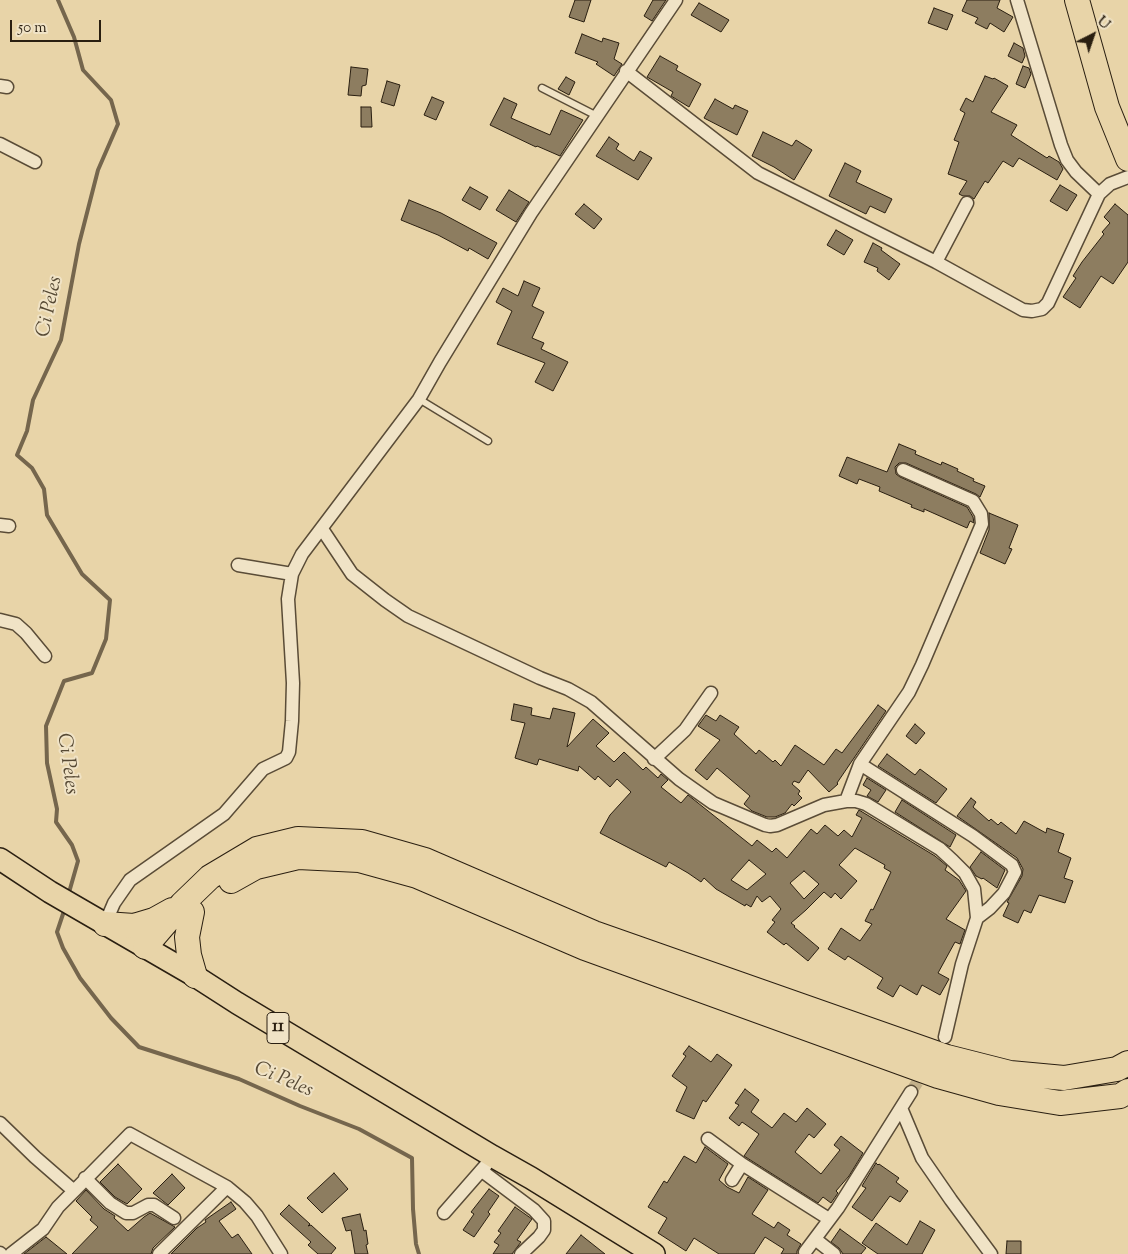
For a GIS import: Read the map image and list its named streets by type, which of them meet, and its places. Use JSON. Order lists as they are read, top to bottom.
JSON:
{
  "streets": {
    "highway": ["11"]
  },
  "water": ["Ci Peles"],
  "scale_bar": "50 m",
  "north": "top right"
}
